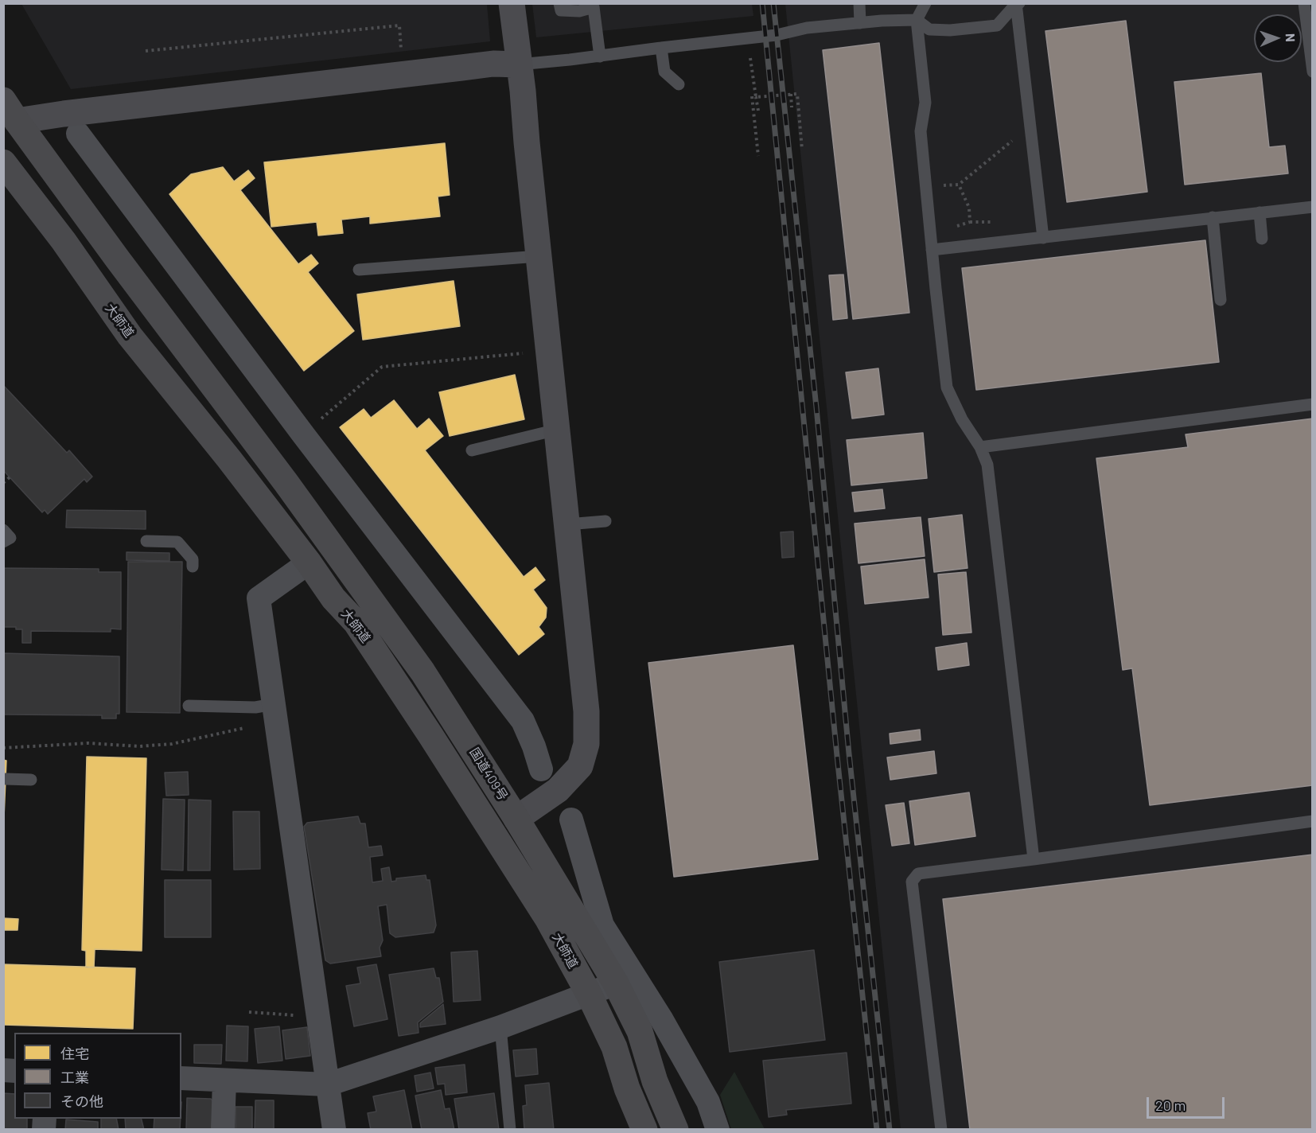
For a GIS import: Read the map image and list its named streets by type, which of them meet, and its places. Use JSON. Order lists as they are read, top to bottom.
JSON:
{
  "streets": {
    "highway": ["大師道", "国道409号"]
  },
  "crossings": [
    ["大師道", "国道409号"]
  ],
  "legend": ["住宅", "工業", "その他"],
  "scale_bar": "20 m",
  "north": "right"
}
